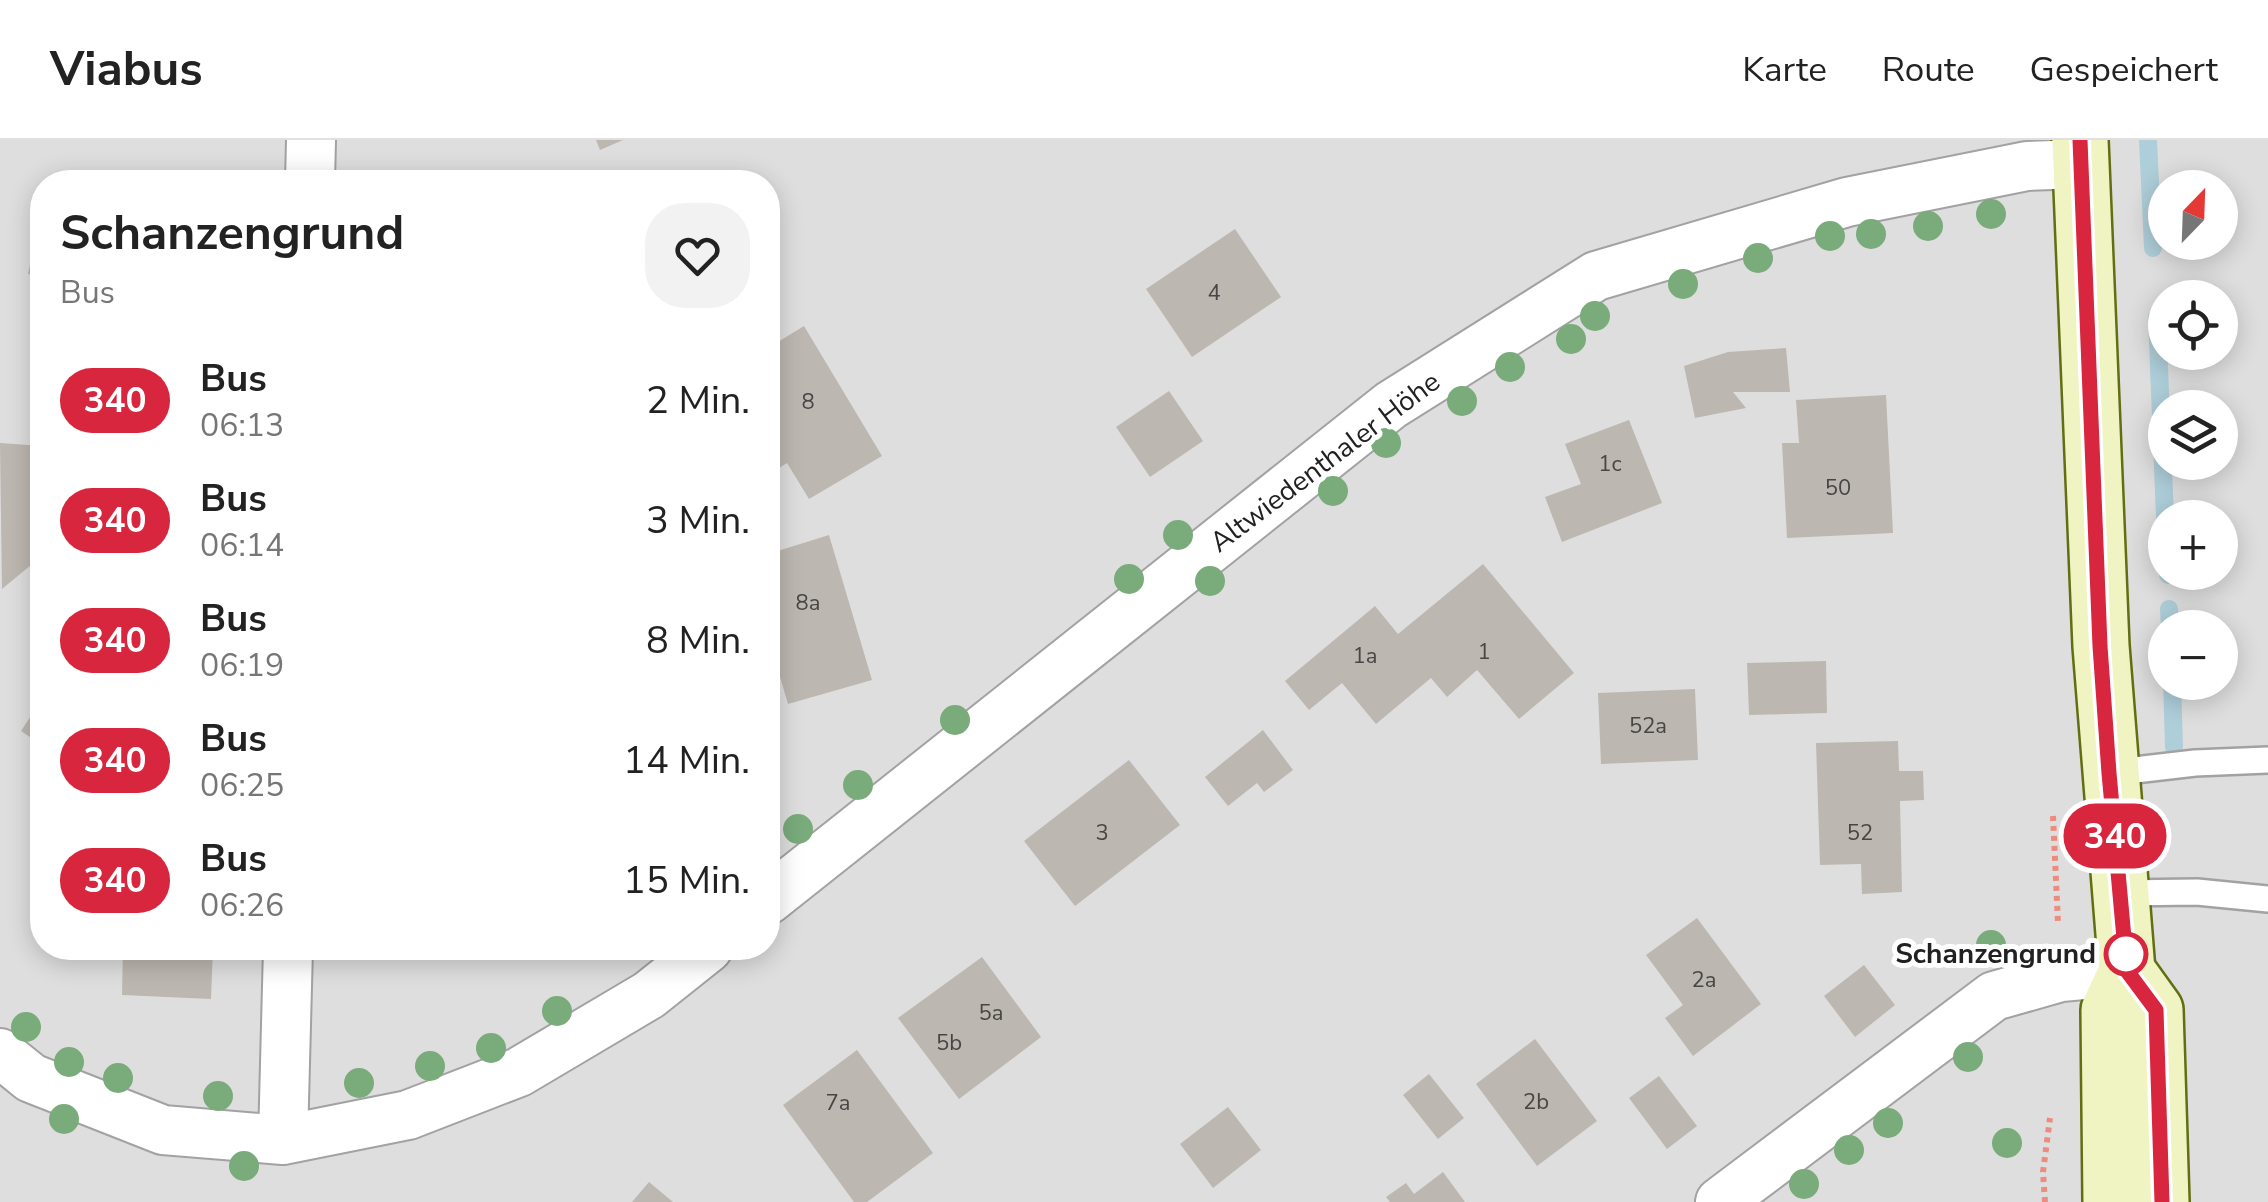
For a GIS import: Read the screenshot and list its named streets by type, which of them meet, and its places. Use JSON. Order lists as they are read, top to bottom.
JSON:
{
  "streets": {
    "street": ["Altwiedenthaler Höhe"]
  },
  "places": ["Schanzengrund"],
  "lines": ["bus line 340"],
  "house_numbers": [
    "4",
    "8",
    "1c",
    "50",
    "8a",
    "1",
    "1a",
    "52a",
    "3",
    "52",
    "2a",
    "5a",
    "5b",
    "2b",
    "7a"
  ],
  "north": "top right",
  "page": {
    "header": "Viabus",
    "nav": ["Karte", "Route", "Gespeichert"],
    "on_map": "340",
    "map_buttons": ["+", "−"],
    "heading": ["Schanzengrund", "Bus"],
    "list": [
      {
        "mark": "340",
        "name": "Bus",
        "note": "06:13",
        "value": "2 Min."
      },
      {
        "mark": "340",
        "name": "Bus",
        "note": "06:14",
        "value": "3 Min."
      },
      {
        "mark": "340",
        "name": "Bus",
        "note": "06:19",
        "value": "8 Min."
      },
      {
        "mark": "340",
        "name": "Bus",
        "note": "06:25",
        "value": "14 Min."
      },
      {
        "mark": "340",
        "name": "Bus",
        "note": "06:26",
        "value": "15 Min."
      }
    ]
  }
}
